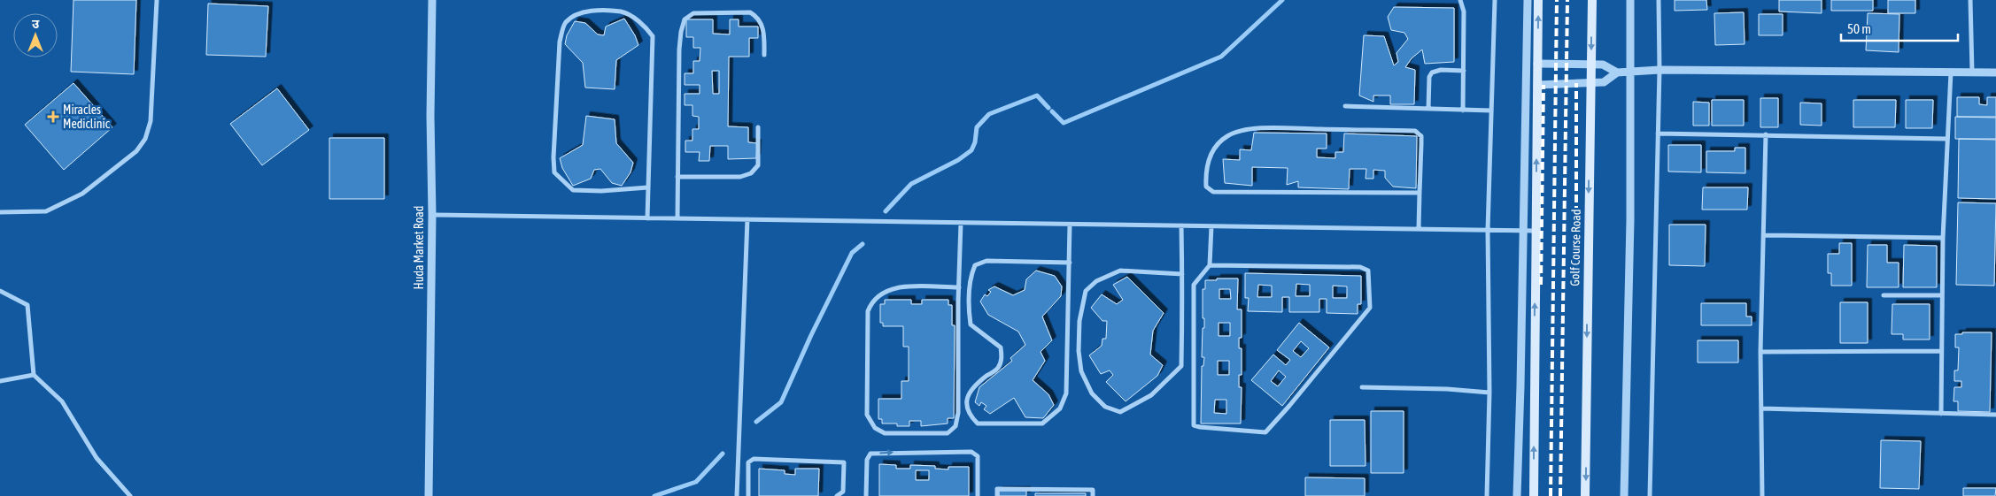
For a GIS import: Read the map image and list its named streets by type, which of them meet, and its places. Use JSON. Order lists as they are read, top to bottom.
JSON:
{
  "streets": {
    "main road": ["Golf Course Road"],
    "street": ["Huda Market Road"]
  },
  "places": {
    "health": ["Miracles Mediclinic"]
  },
  "scale_bar": "50 m",
  "north": "top"
}
